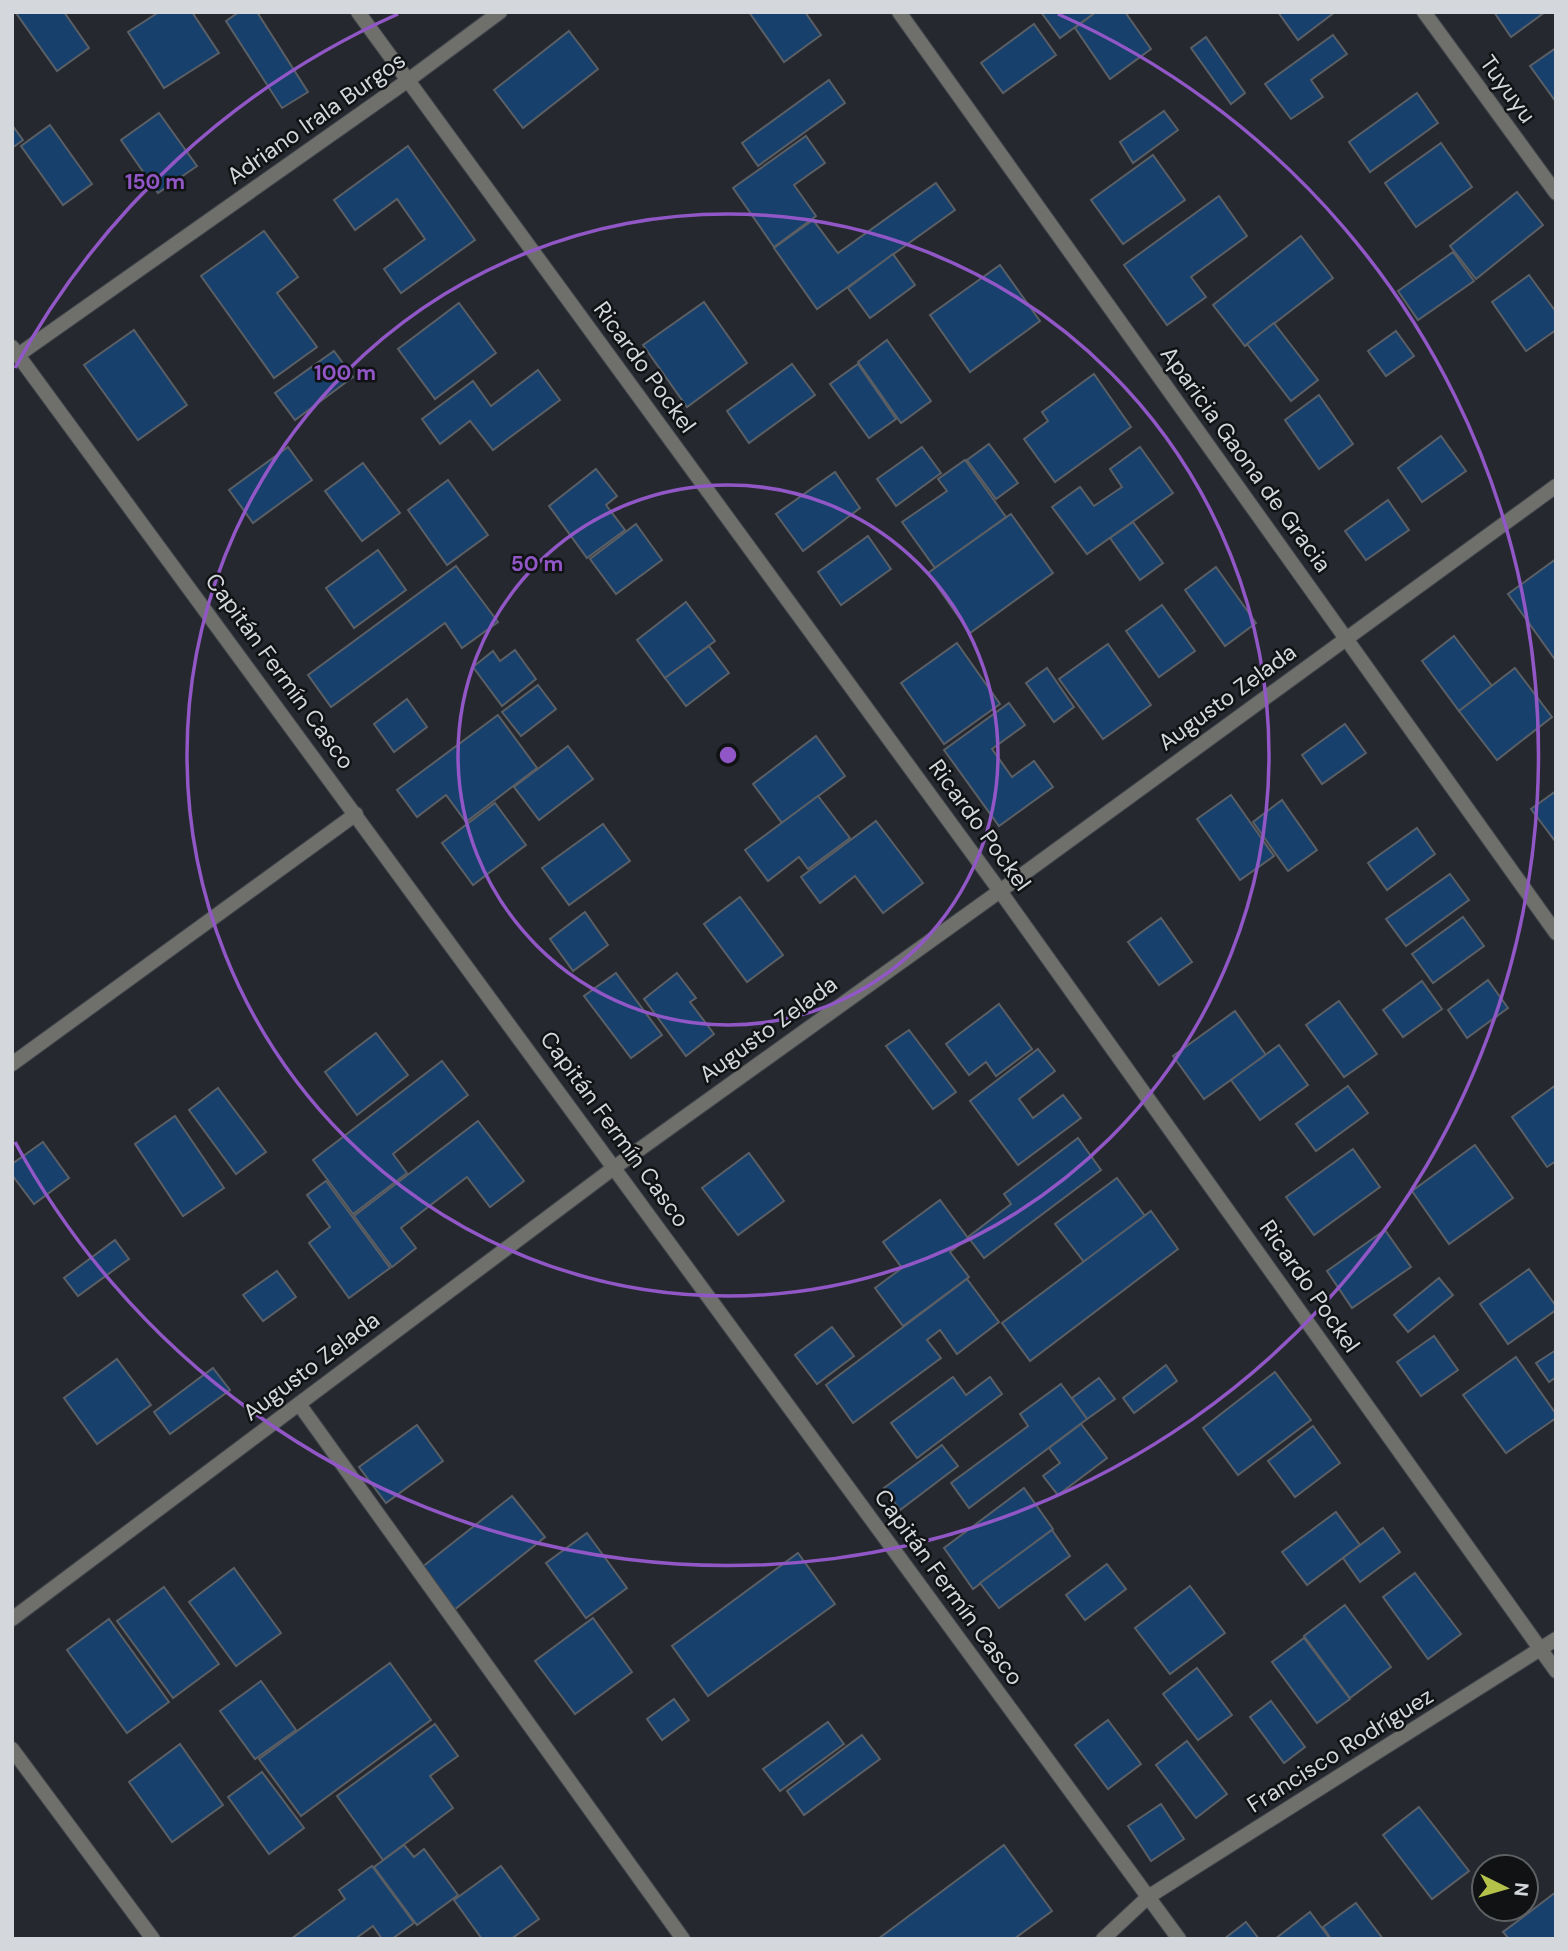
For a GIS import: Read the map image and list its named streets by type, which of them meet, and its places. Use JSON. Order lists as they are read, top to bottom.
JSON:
{
  "streets": {
    "street": [
      "Tuyuyu",
      "Adriano Irala Burgos",
      "Ricardo Pockel",
      "Aparicia Gaona de Gracia",
      "Capitán Fermín Casco",
      "Augusto Zelada",
      "Francisco Rodríguez"
    ]
  },
  "crossings": [
    ["Adriano Irala Burgos", "Ricardo Pockel"],
    ["Adriano Irala Burgos", "Capitán Fermín Casco"],
    ["Ricardo Pockel", "Augusto Zelada"],
    ["Ricardo Pockel", "Francisco Rodríguez"],
    ["Aparicia Gaona de Gracia", "Augusto Zelada"],
    ["Capitán Fermín Casco", "Augusto Zelada"],
    ["Capitán Fermín Casco", "Francisco Rodríguez"]
  ],
  "north": "right",
  "rings": ["150 m", "100 m", "50 m"]
}
